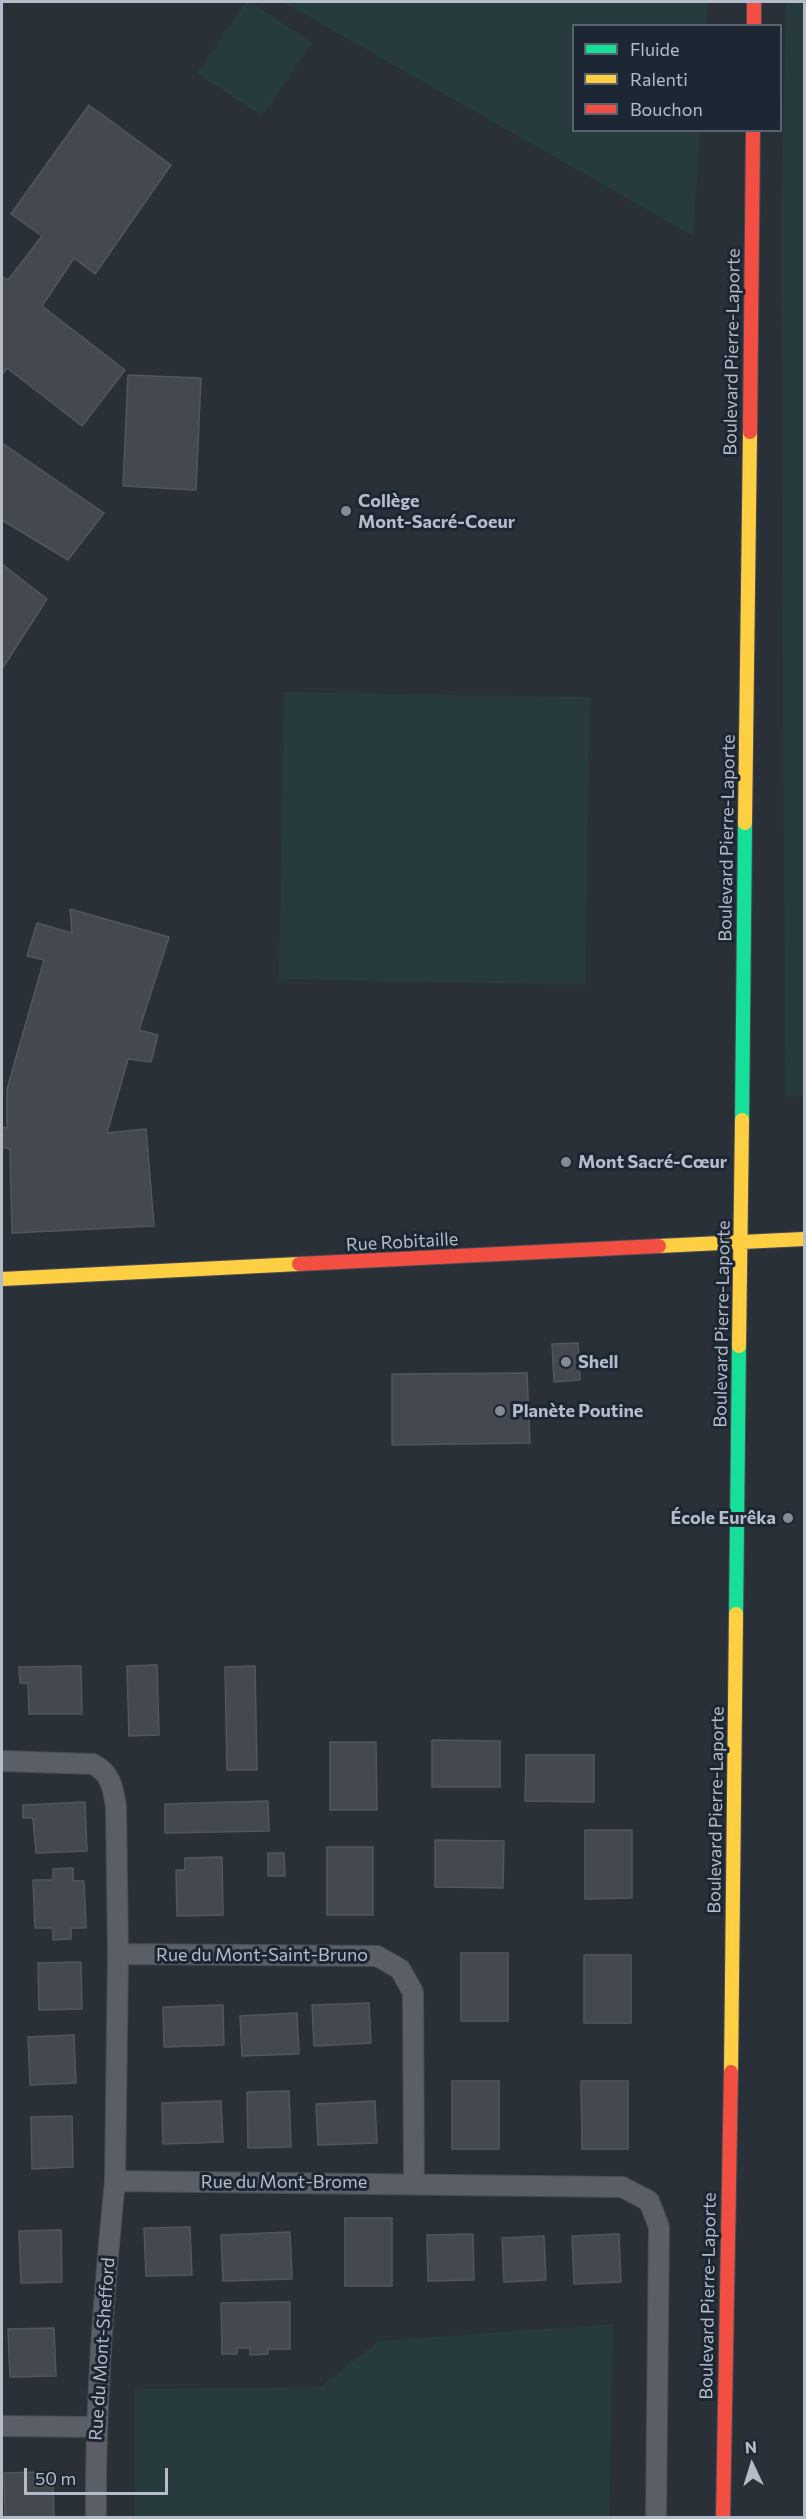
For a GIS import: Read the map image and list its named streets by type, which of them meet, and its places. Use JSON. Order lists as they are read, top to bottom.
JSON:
{
  "streets": {
    "main road": ["Boulevard Pierre-Laporte", "Rue Robitaille"],
    "street": ["Rue du Mont-Saint-Bruno", "Rue du Mont-Brome", "Rue du Mont-Shefford"]
  },
  "crossings": [
    ["Boulevard Pierre-Laporte", "Rue Robitaille"],
    ["Rue du Mont-Saint-Bruno", "Rue du Mont-Brome"],
    ["Rue du Mont-Brome", "Rue du Mont-Shefford"]
  ],
  "places": [
    "Collège Mont-Sacré-Coeur",
    "Mont Sacré-Cœur",
    "Shell",
    "Planète Poutine",
    "École Eurêka"
  ],
  "legend": ["Fluide", "Ralenti", "Bouchon"],
  "scale_bar": "50 m",
  "north": "top"
}
